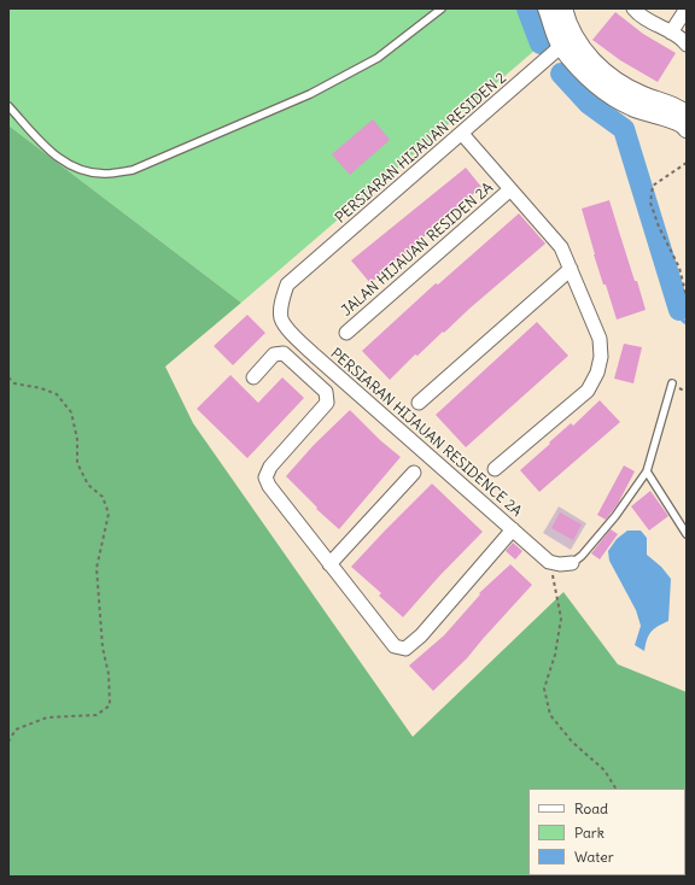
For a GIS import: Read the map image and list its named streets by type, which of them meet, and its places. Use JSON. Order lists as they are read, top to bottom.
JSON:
{
  "streets": {
    "street": ["PERSIARAN HIJAUAN RESIDEN 2", "JALAN HIJAUAN RESIDEN 2A", "PERSIARAN HIJAUAN RESIDENCE 2A"]
  },
  "crossings": [
    ["PERSIARAN HIJAUAN RESIDEN 2", "JALAN HIJAUAN RESIDEN 2A"],
    ["PERSIARAN HIJAUAN RESIDEN 2", "PERSIARAN HIJAUAN RESIDENCE 2A"]
  ],
  "legend": ["Road", "Park", "Water"]
}
